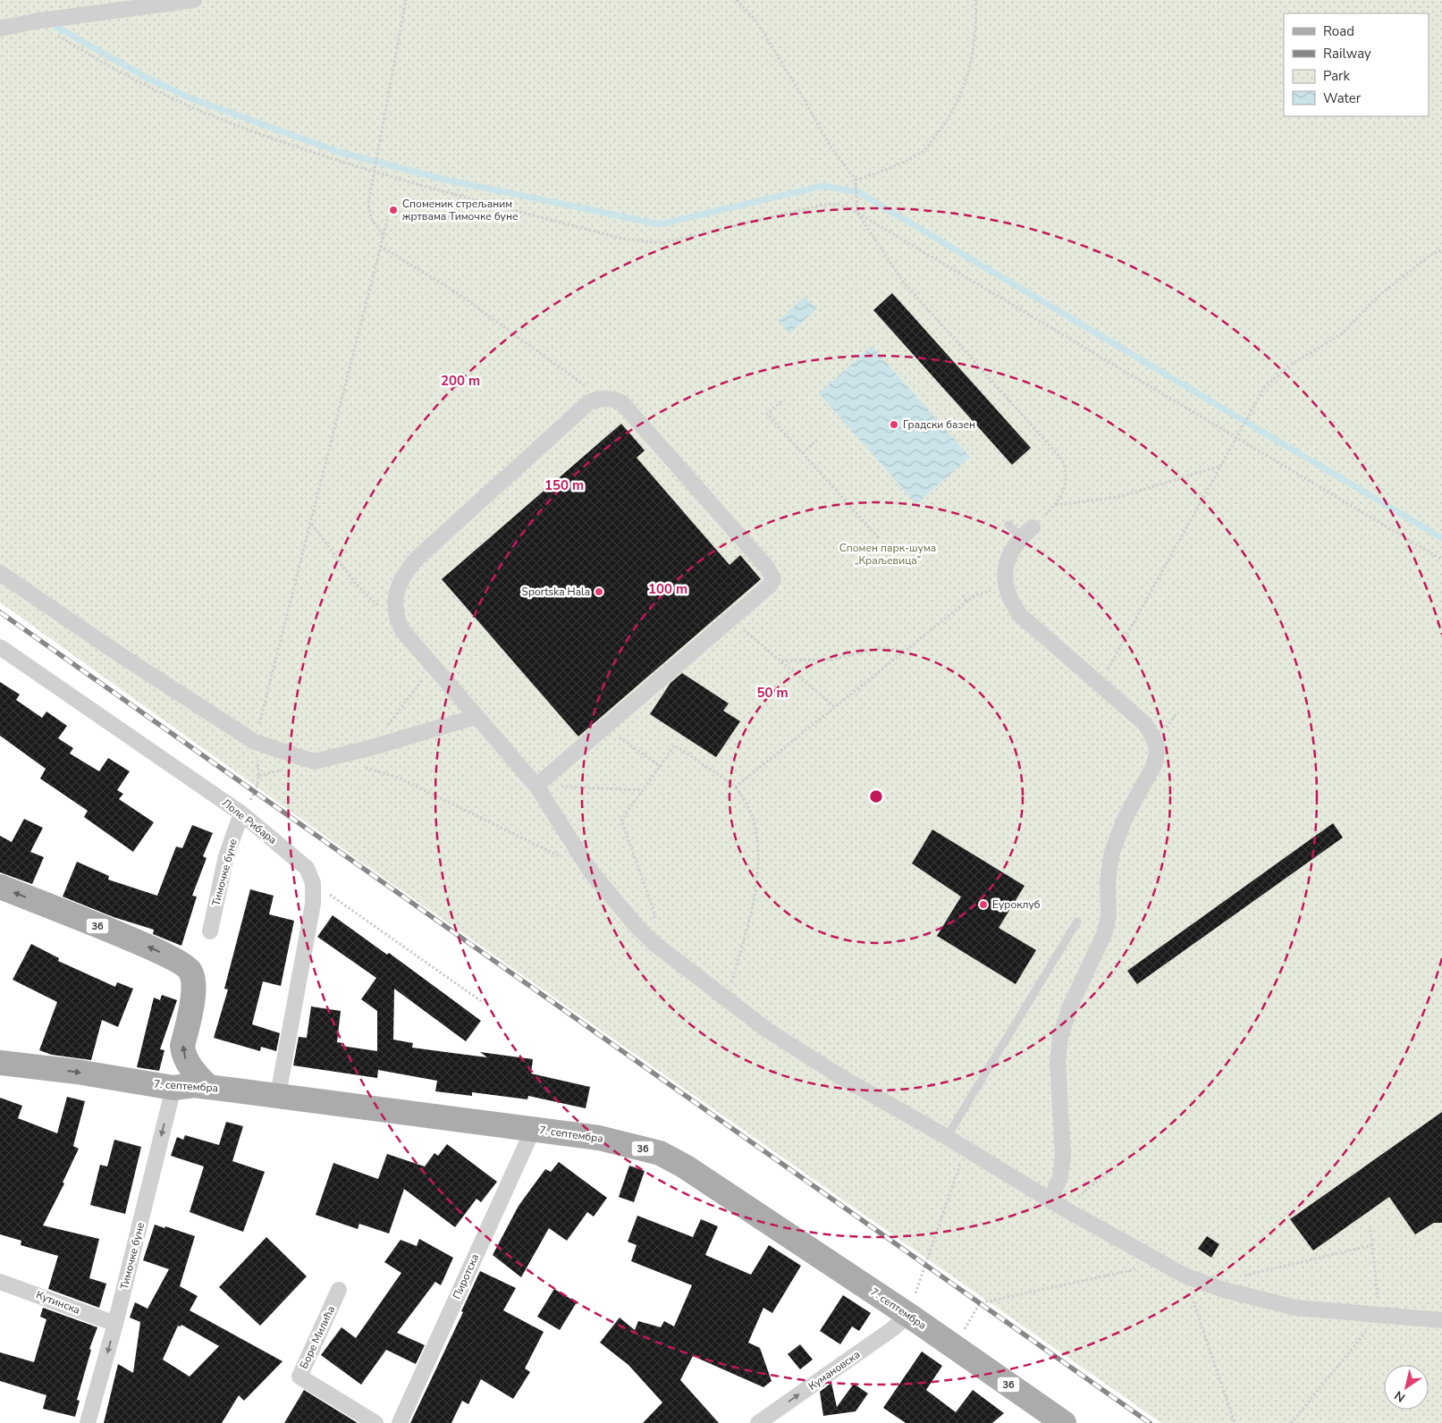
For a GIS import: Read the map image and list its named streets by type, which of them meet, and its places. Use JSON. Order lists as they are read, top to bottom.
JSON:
{
  "streets": {
    "main road": ["36", "7. септембра"],
    "street": [
      "Лоле Рибара",
      "Тимочке буне",
      "Пиротска",
      "Кутинска",
      "Боре Милића",
      "Кумановска"
    ]
  },
  "crossings": [
    ["Лоле Рибара", "Тимочке буне"],
    ["Тимочке буне", "7. септембра"],
    ["Тимочке буне", "Кутинска"],
    ["36", "7. септембра"],
    ["7. септембра", "Пиротска"],
    ["7. септембра", "Кумановска"]
  ],
  "one_way": ["Тимочке буне", "Кумановска"],
  "parks": ["Спомен парк-шума „Краљевица”"],
  "places": [
    "Споменик стрељаним жртвама Тимочке буне",
    "Градски базен",
    "Sportska Hala",
    "Еуроклуб"
  ],
  "legend": [
    "Road",
    "Railway",
    "Park",
    "Water"
  ],
  "north": "bottom left",
  "rings": [
    "200 m",
    "150 m",
    "100 m",
    "50 m"
  ]
}
